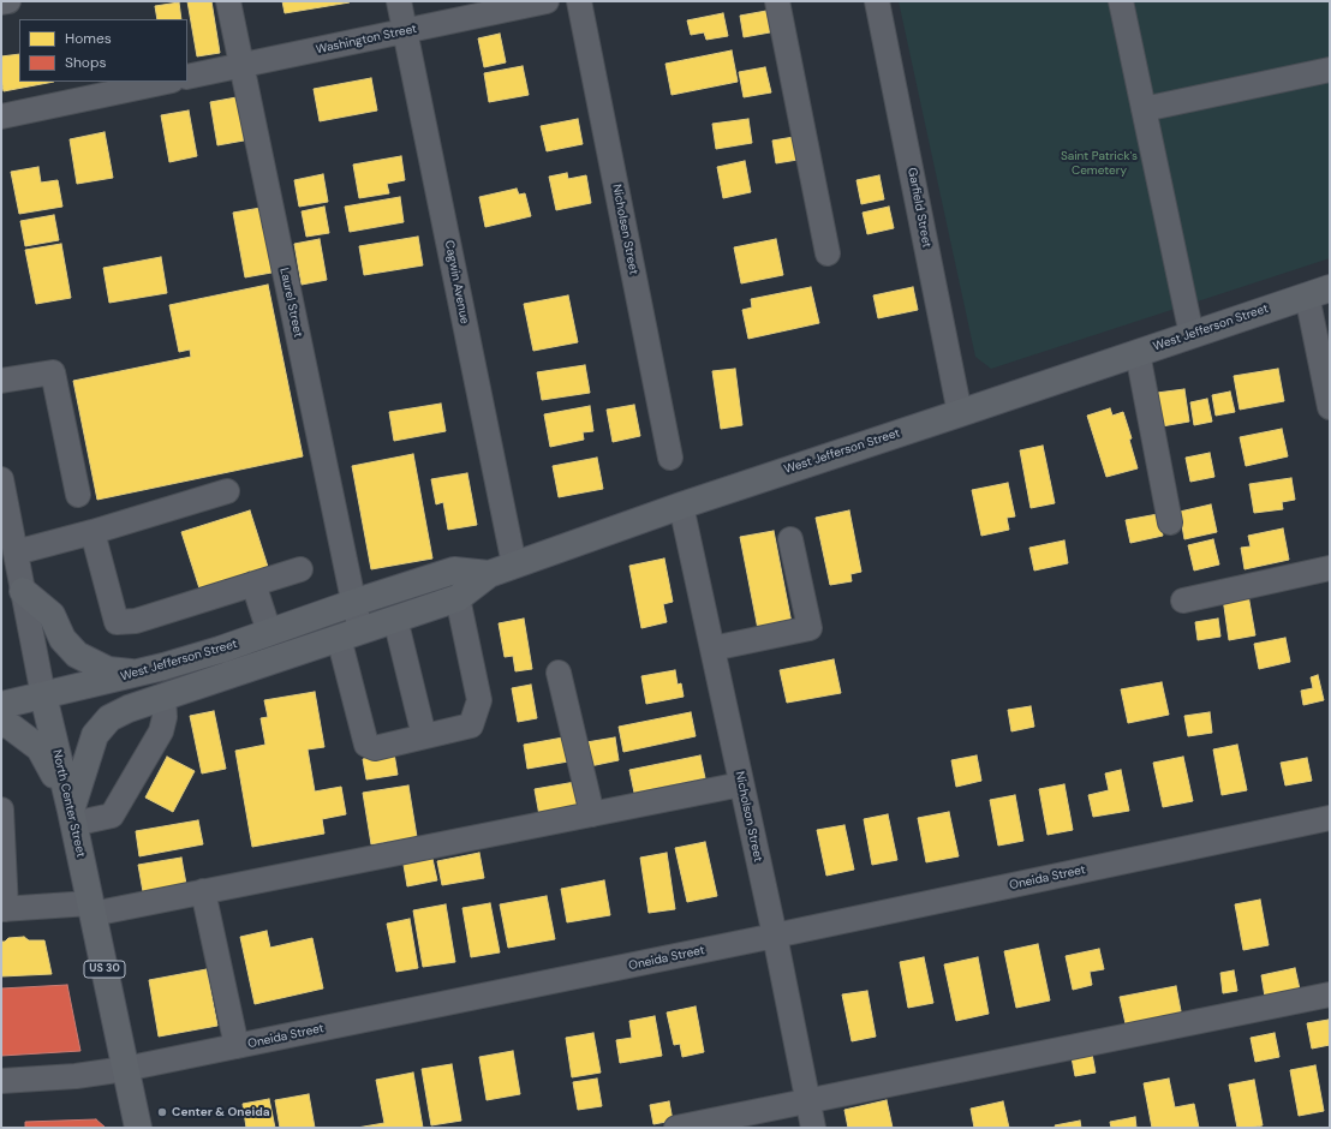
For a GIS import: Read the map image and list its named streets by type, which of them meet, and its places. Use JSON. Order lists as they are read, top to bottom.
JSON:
{
  "streets": {
    "main road": ["West Jefferson Street", "North Center Street", "US 30"],
    "street": [
      "Washington Street",
      "Garfield Street",
      "Nicholsen Street",
      "Cagwin Avenue",
      "Laurel Street",
      "Nicholson Street",
      "Oneida Street"
    ]
  },
  "crossings": [
    ["Washington Street", "Cagwin Avenue"],
    ["Washington Street", "Laurel Street"],
    ["Garfield Street", "West Jefferson Street"],
    ["Cagwin Avenue", "West Jefferson Street"],
    ["Laurel Street", "West Jefferson Street"],
    ["West Jefferson Street", "North Center Street"],
    ["West Jefferson Street", "Nicholson Street"],
    ["North Center Street", "Oneida Street"],
    ["Nicholson Street", "Oneida Street"]
  ],
  "parks": ["Saint Patrick's Cemetery"],
  "places": ["Center & Oneida"],
  "legend": ["Homes", "Shops"]
}
